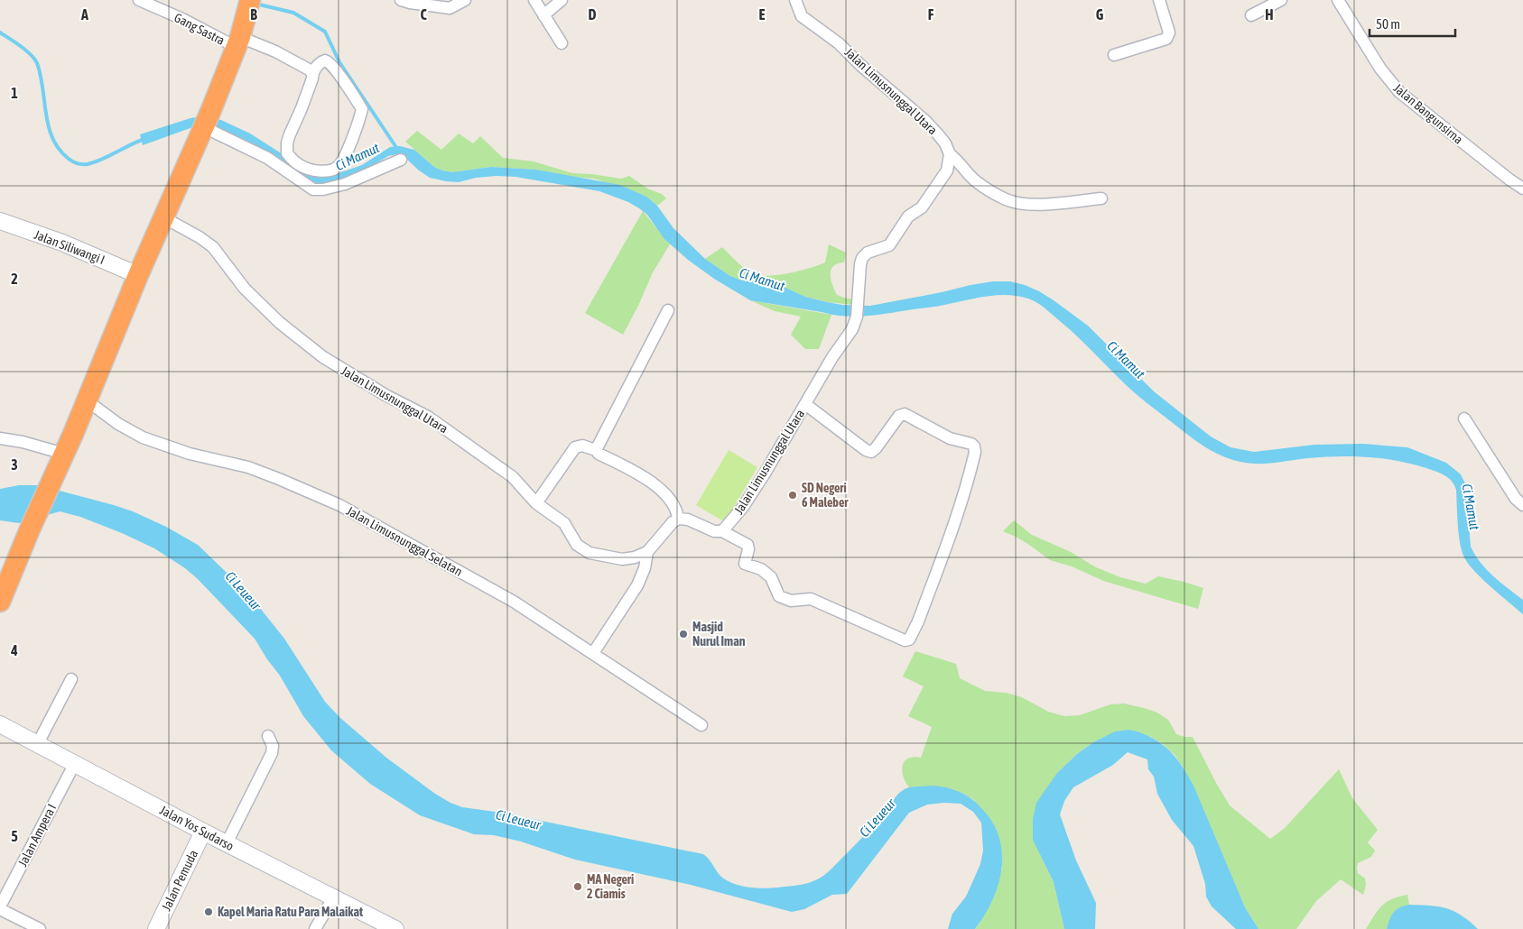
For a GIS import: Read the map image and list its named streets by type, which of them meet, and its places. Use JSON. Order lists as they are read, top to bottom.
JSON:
{
  "streets": {
    "main road": ["Jalan Siliwangi I", "Jalan Yos Sudarso", "Jalan Pemuda"],
    "street": [
      "Gang Sastra",
      "Jalan Limusnunggal Utara",
      "Jalan Bangunsirna",
      "Jalan Limusnunggal Selatan",
      "Jalan Ampera I"
    ]
  },
  "crossings": [
    ["Jalan Yos Sudarso", "Jalan Ampera I"],
    ["Jalan Yos Sudarso", "Jalan Pemuda"]
  ],
  "water": ["Ci Mamut", "Ci Leueur"],
  "places": [
    "SD Negeri 6 Maleber",
    "Masjid Nurul Iman",
    "MA Negeri 2 Ciamis",
    "Kapel Maria Ratu Para Malaikat"
  ],
  "scale_bar": "50 m",
  "grid": {
    "columns": [
      "A",
      "B",
      "C",
      "D",
      "E",
      "F",
      "G",
      "H"
    ],
    "rows": [
      "1",
      "2",
      "3",
      "4",
      "5"
    ]
  }
}
